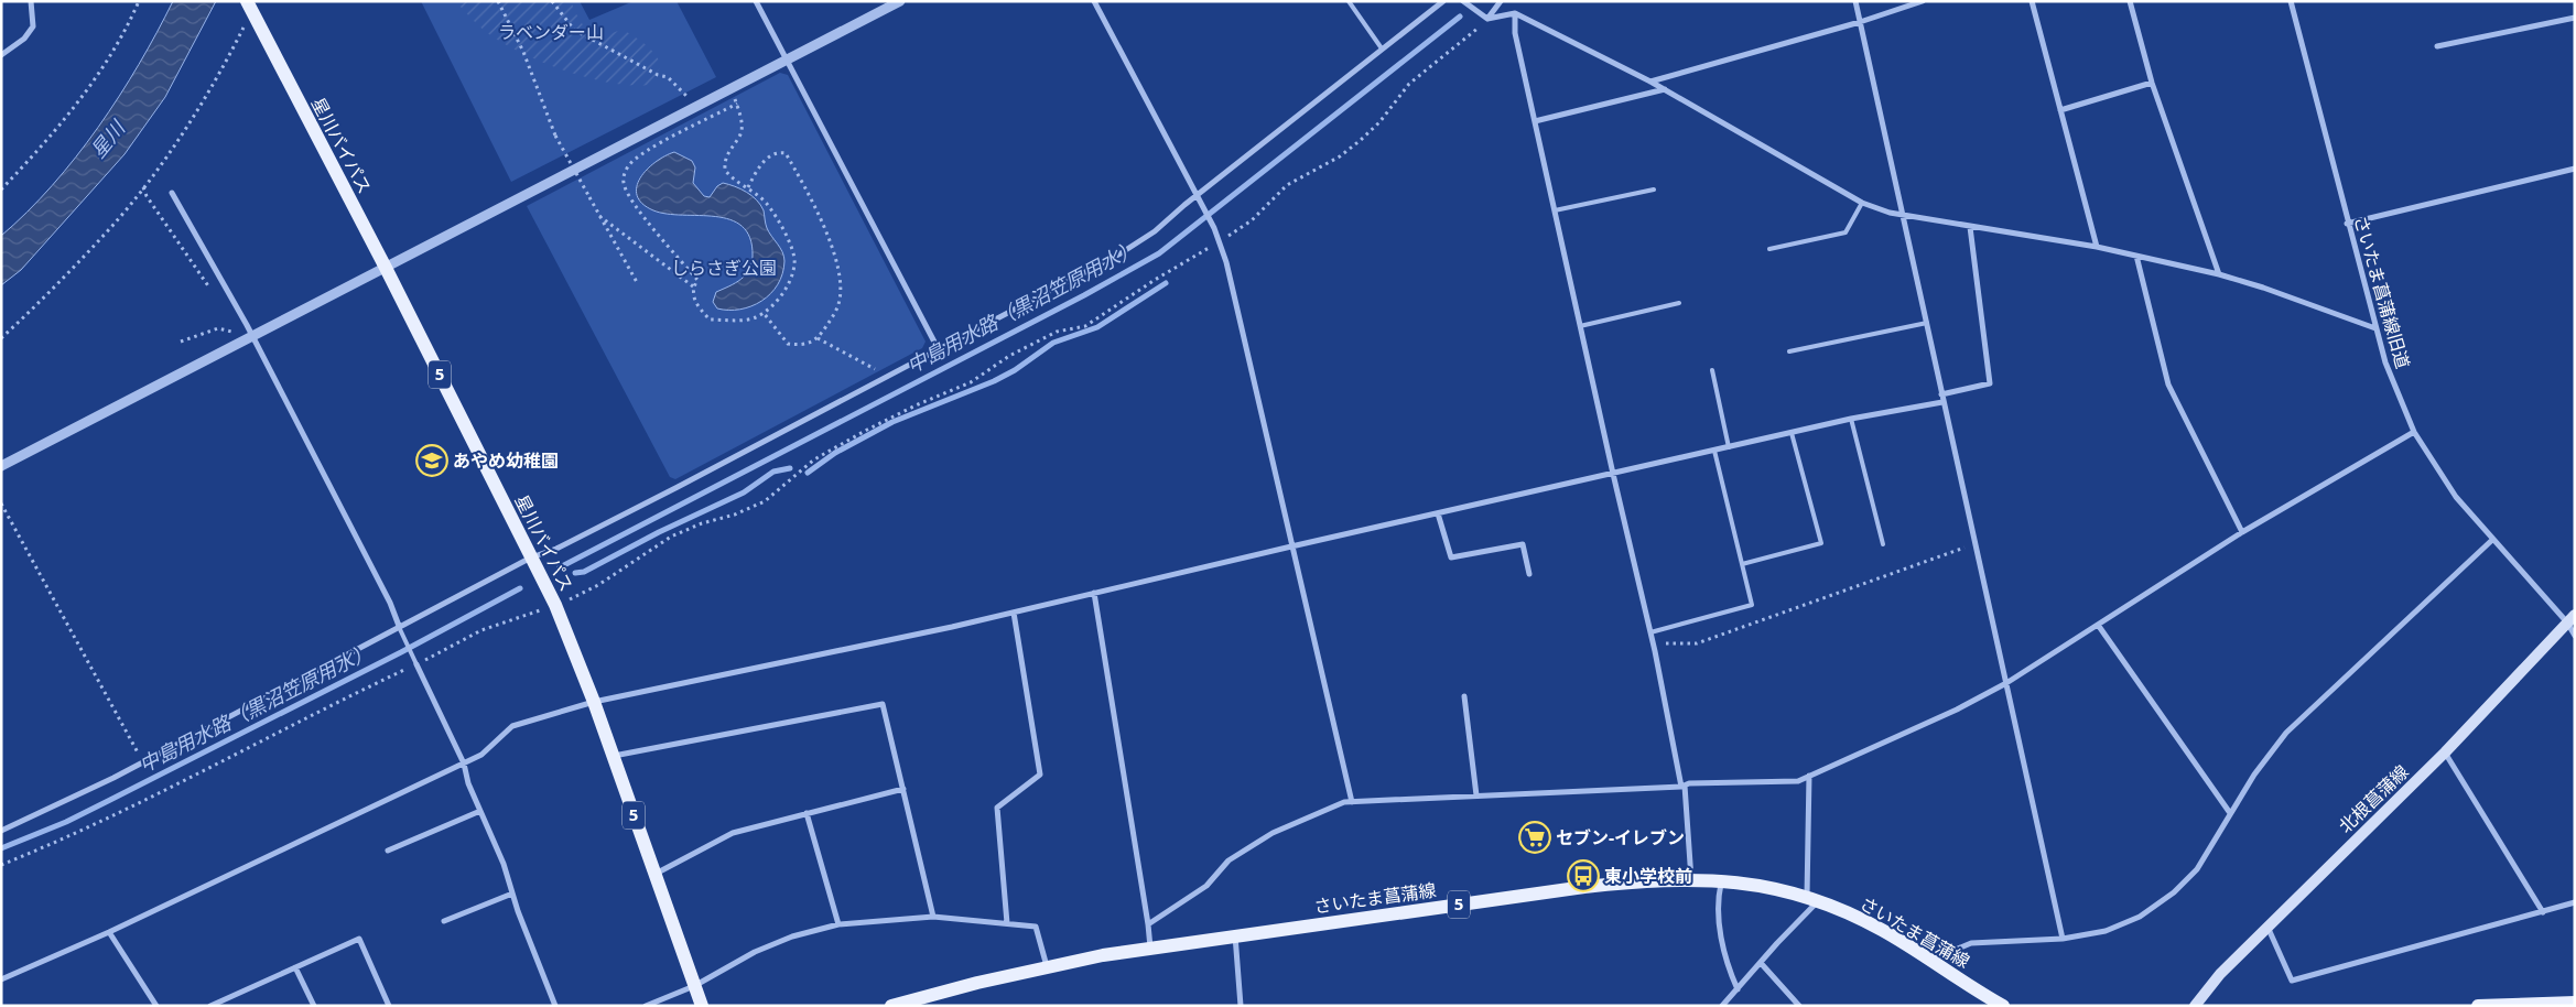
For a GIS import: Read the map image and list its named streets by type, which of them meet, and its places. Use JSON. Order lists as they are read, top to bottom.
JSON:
{
  "streets": {
    "main road": [
      "星川バイパス",
      "5",
      "北根菖蒲線",
      "さいたま菖蒲線"
    ],
    "street": ["さいたま菖蒲線旧道"]
  },
  "crossings": [
    ["さいたま菖蒲線旧道", "北根菖蒲線"]
  ],
  "water": ["星川", "中島用水路（黒沼笠原用水）"],
  "parks": ["ラベンダー山", "しらさぎ公園"],
  "places": {
    "school or university": ["あやめ幼稚園"],
    "supermarket": ["セブン-イレブン"],
    "bus stop": ["東小学校前"]
  }
}
